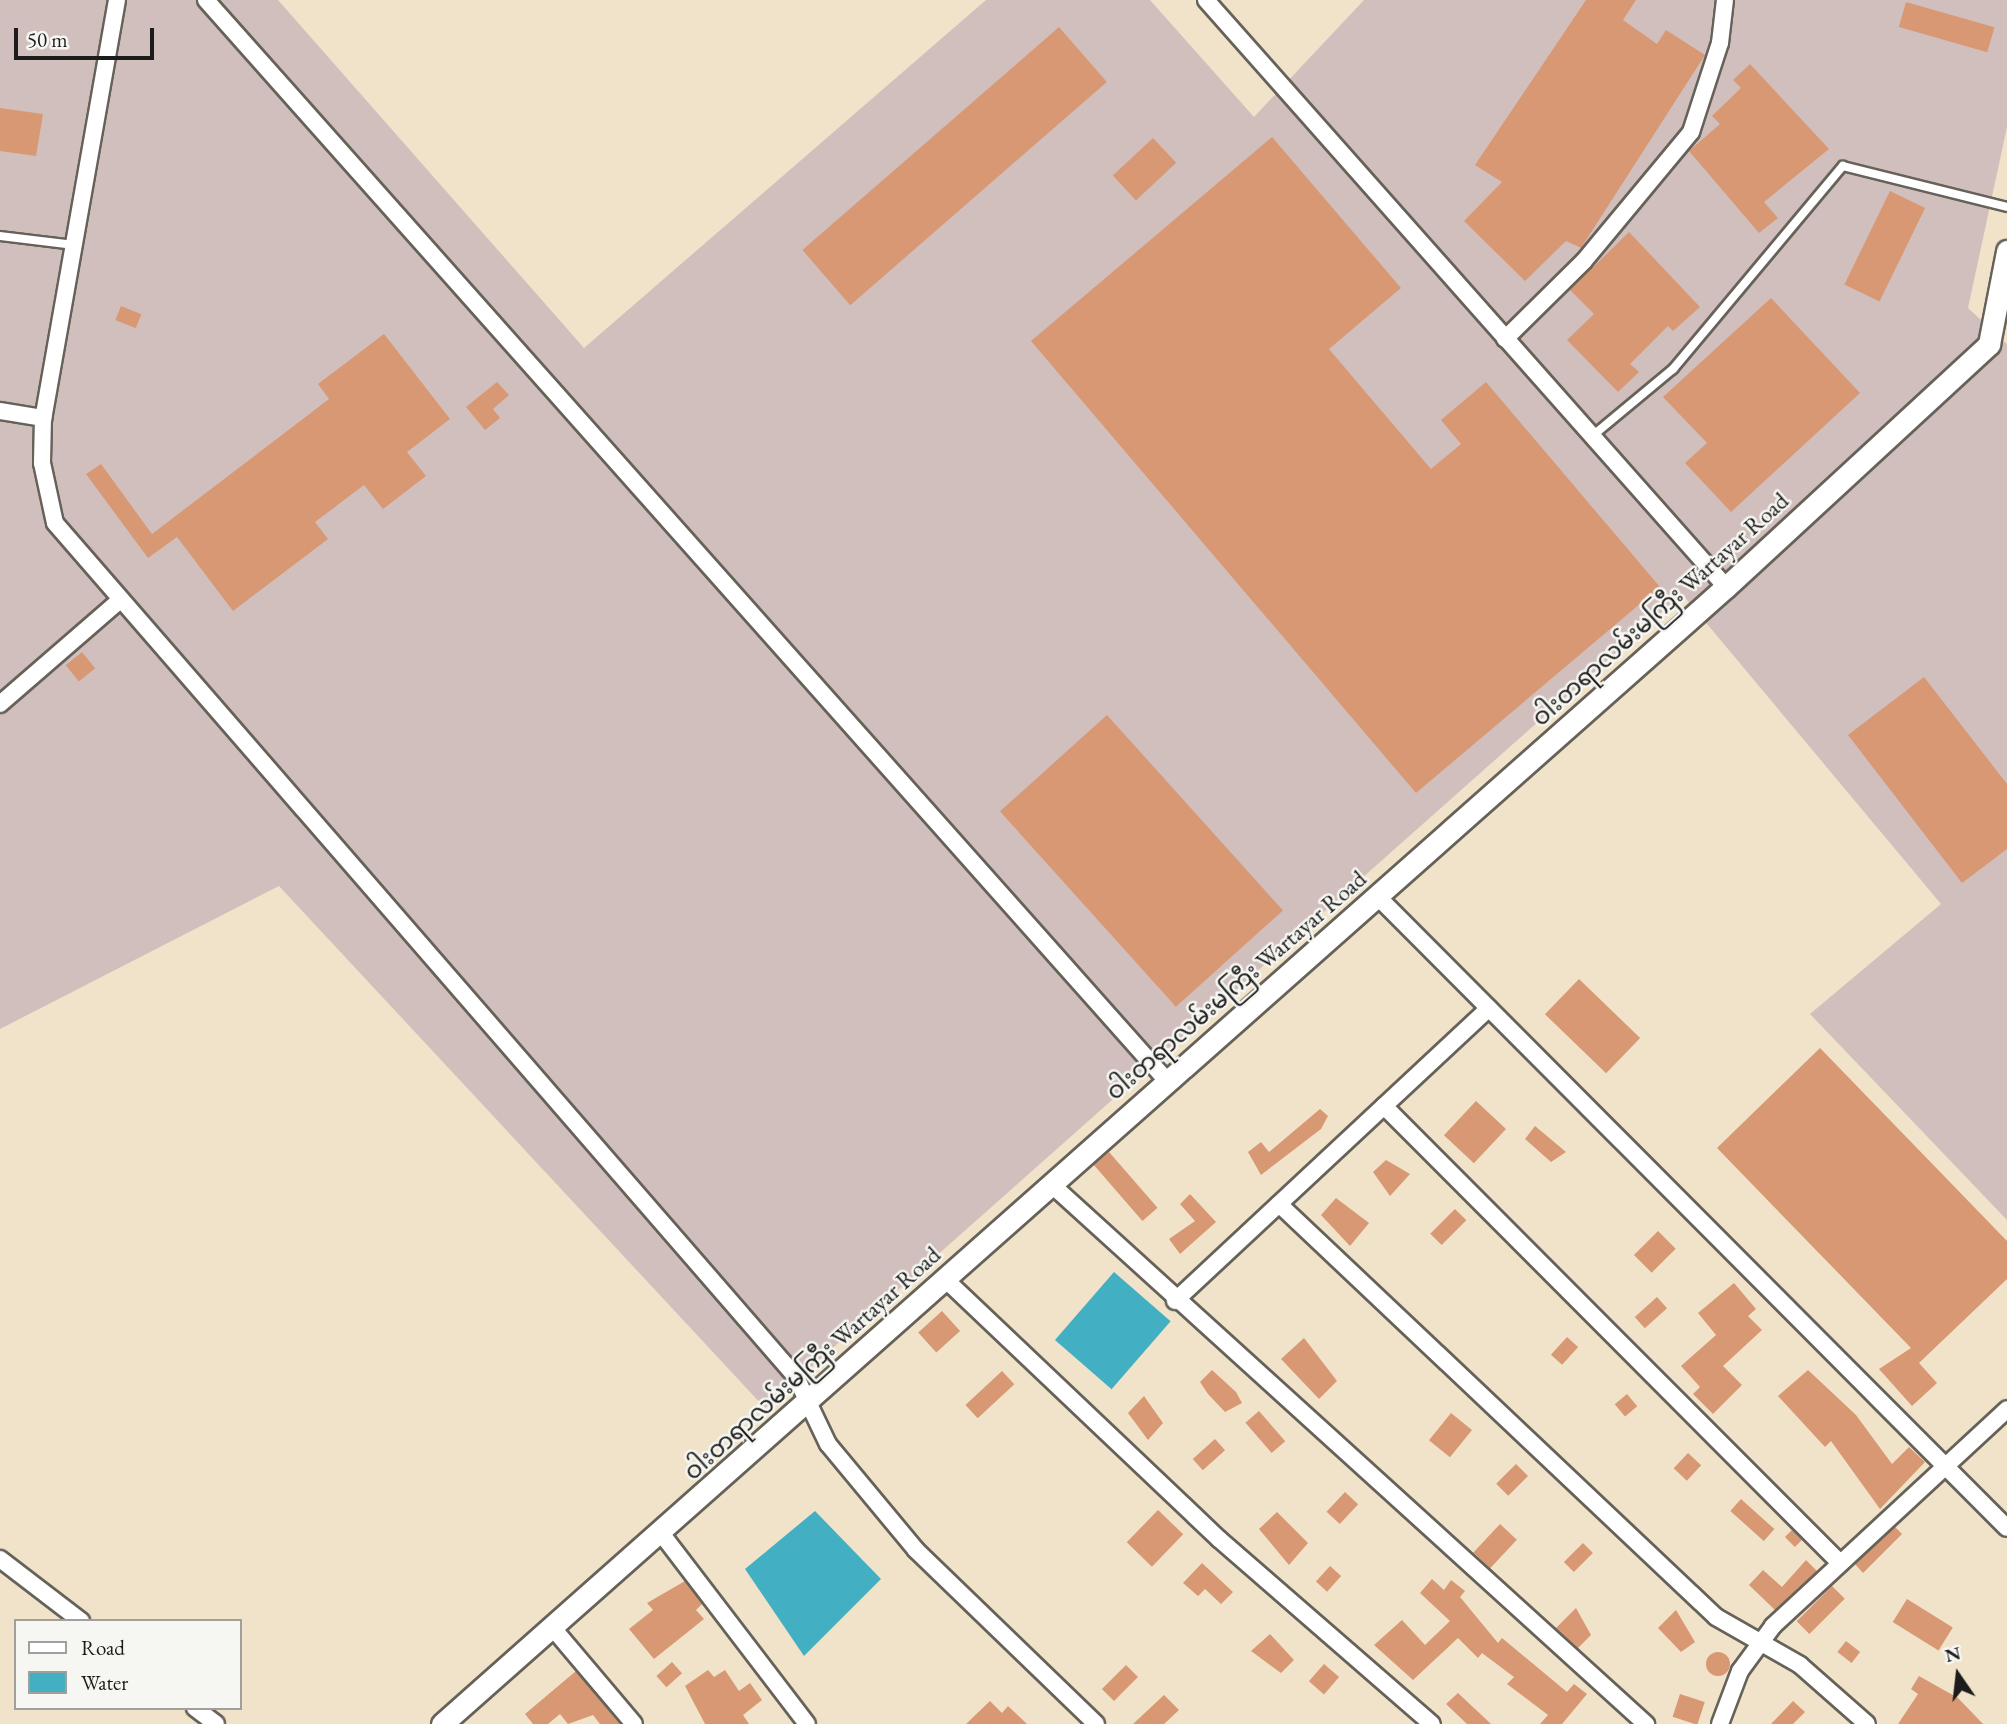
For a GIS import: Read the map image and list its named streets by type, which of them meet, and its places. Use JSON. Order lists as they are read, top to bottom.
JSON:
{
  "streets": {
    "street": ["ဝါးတရာလမ်းမကြီး Wartayar Road"]
  },
  "legend": ["Road", "Water"],
  "scale_bar": "50 m",
  "north": "top"
}
